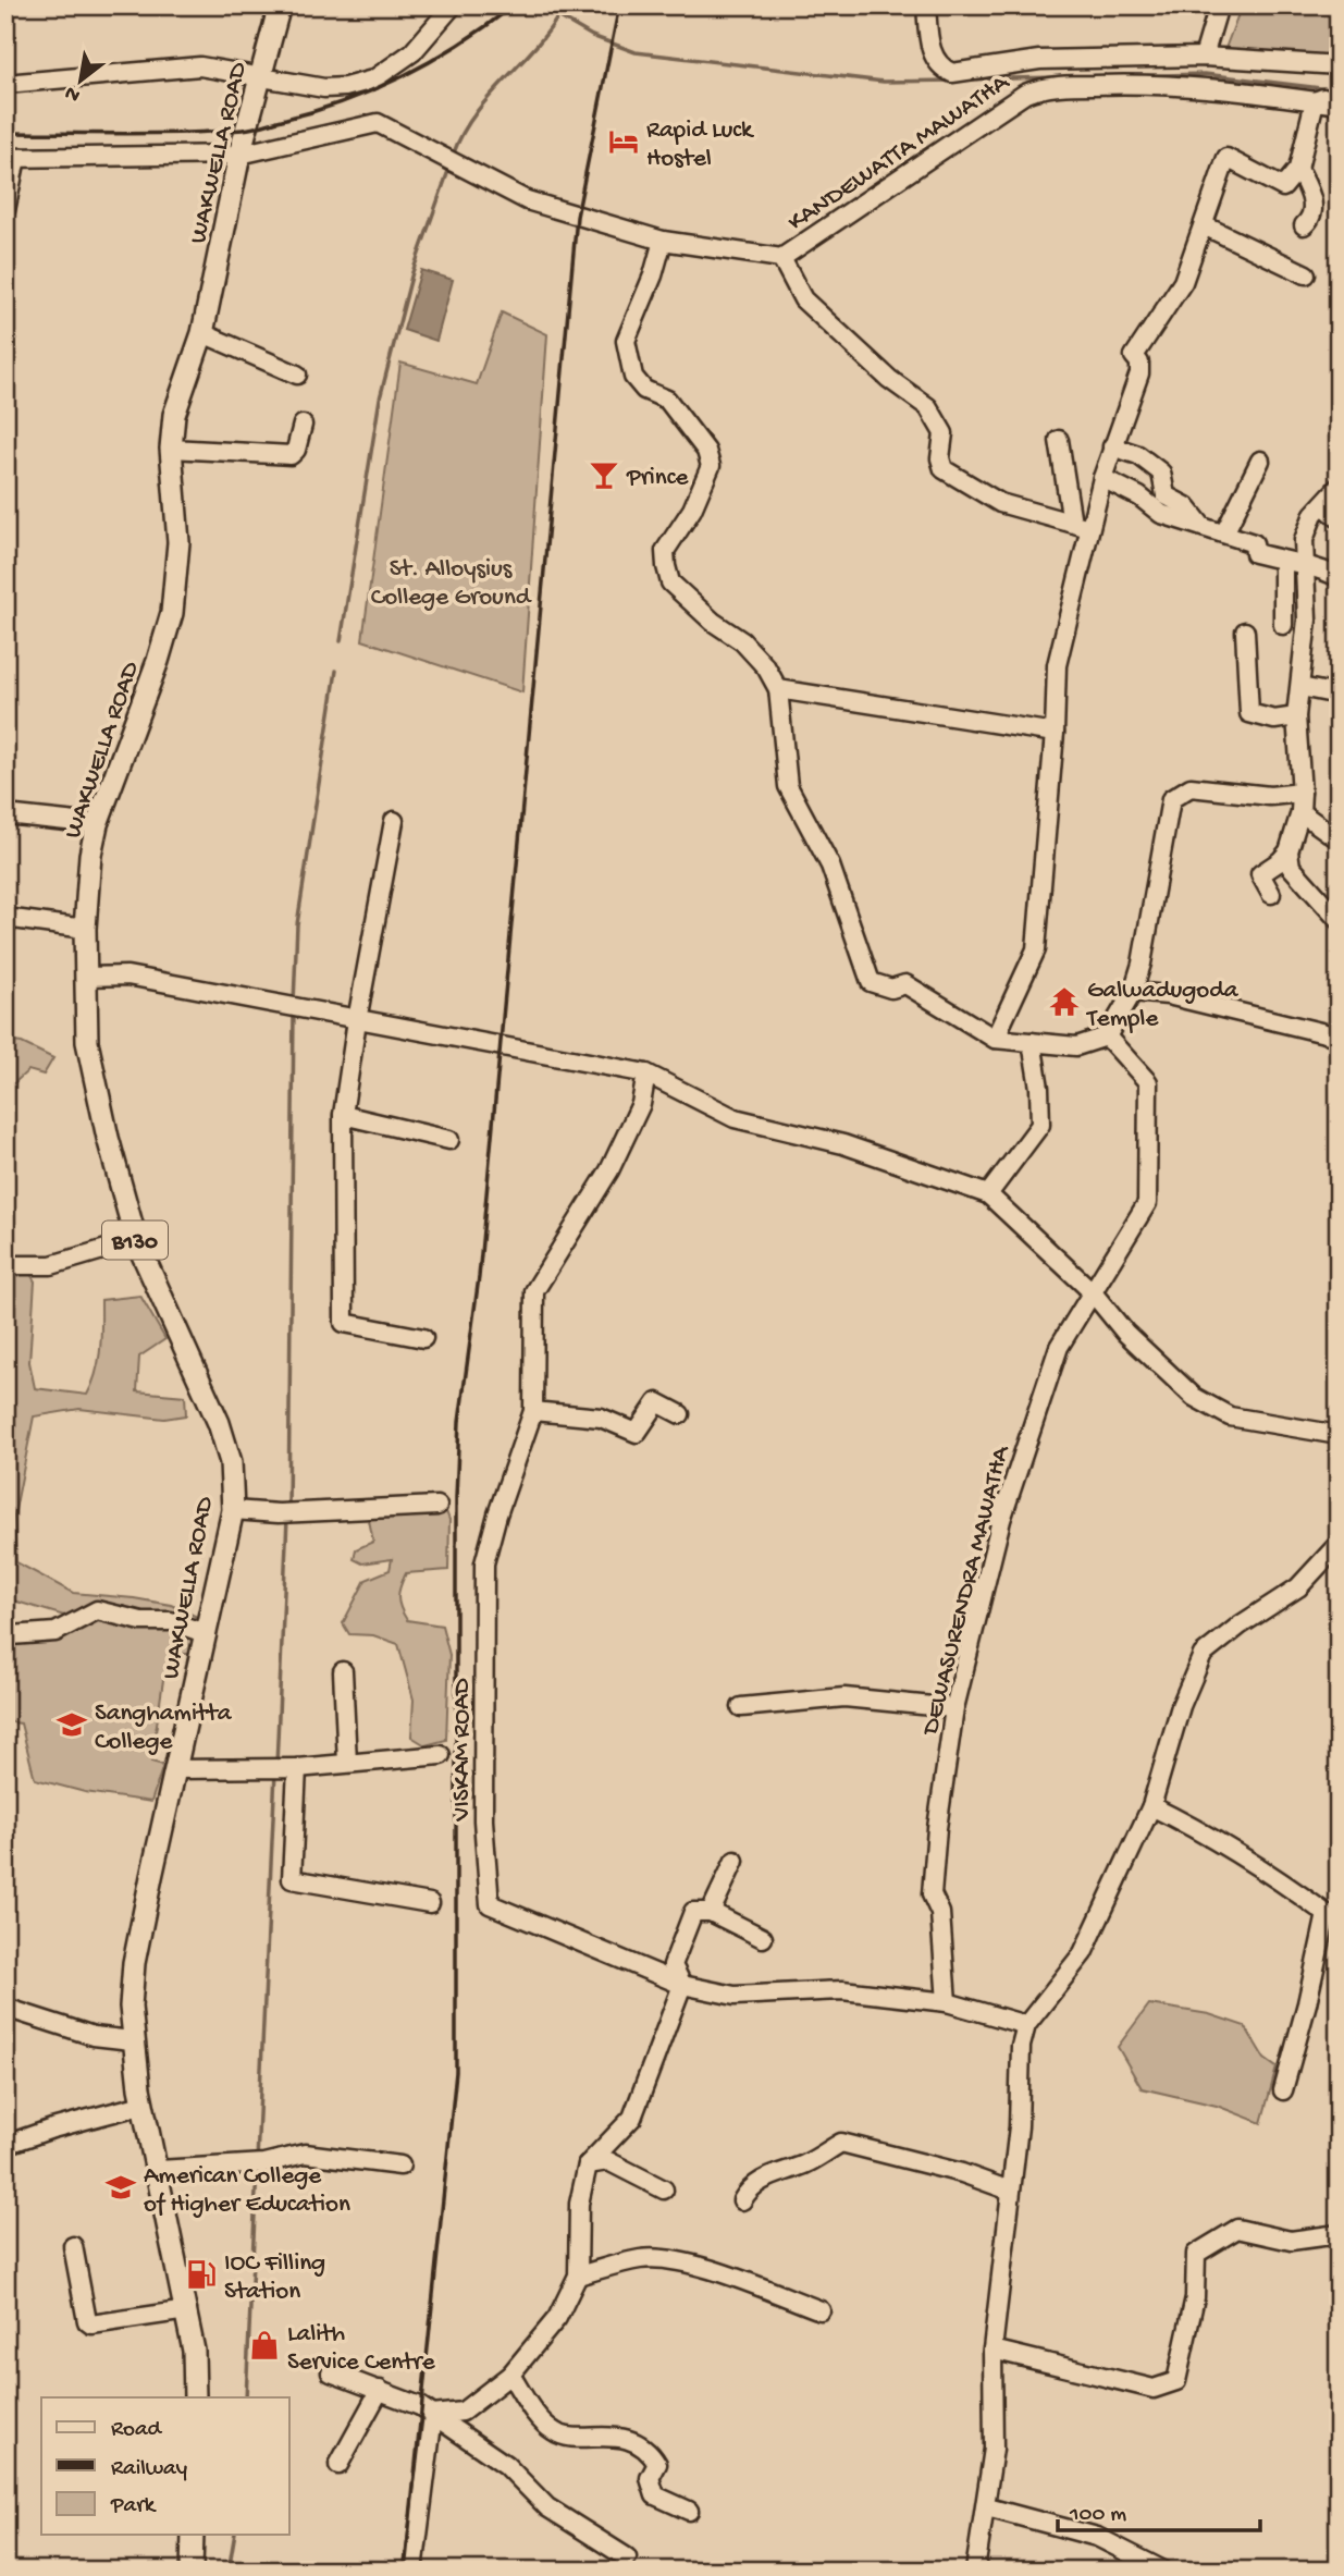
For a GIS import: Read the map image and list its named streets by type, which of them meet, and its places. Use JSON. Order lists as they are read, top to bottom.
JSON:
{
  "streets": {
    "main road": ["WAKWELLA ROAD", "B130"],
    "street": ["KANDEWATTA MAWATHA", "DEWASURENDRA MAWATHA", "VISKAM ROAD"]
  },
  "crossings": [
    ["KANDEWATTA MAWATHA", "WAKWELLA ROAD"],
    ["DEWASURENDRA MAWATHA", "VISKAM ROAD"]
  ],
  "parks": ["St. Alloysius College Ground"],
  "places": {
    "hotel": ["Rapid Luck Hostel"],
    "bar": ["Prince"],
    "temple": ["Galwadugoda Temple"],
    "school or university": ["Sanghamitta College", "American College of Higher Education"],
    "fuel station": ["IOC Filling Station"],
    "shop": ["Lalith Service Centre"]
  },
  "legend": ["Road", "Railway", "Park"],
  "scale_bar": "100 m",
  "north": "bottom left"
}
